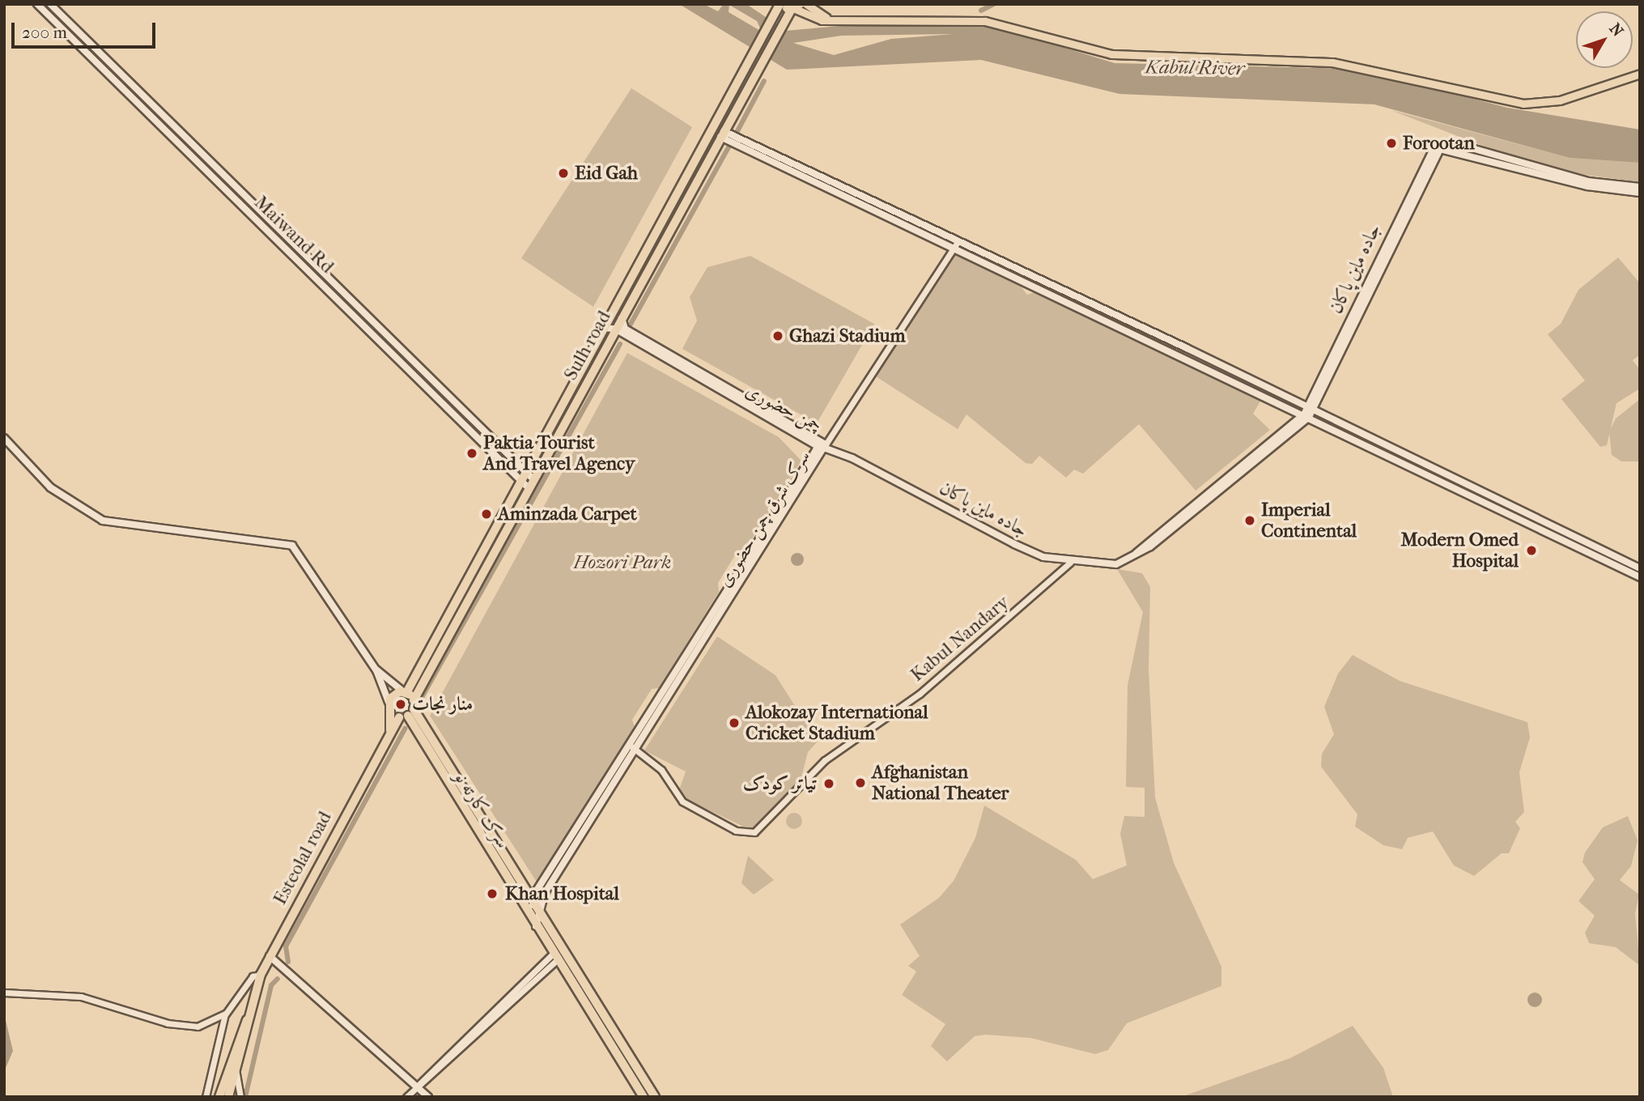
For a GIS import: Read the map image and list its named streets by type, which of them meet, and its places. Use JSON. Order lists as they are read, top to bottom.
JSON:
{
  "streets": {
    "highway": ["Sulh road", "سرک کارته نو", "Esteolal road"],
    "main road": [
      "Maiwand Rd",
      "جاده ماین پاکان",
      "چمن حضوری",
      "سرک شرق چمن حضوری"
    ],
    "street": ["Kabul Nandary"]
  },
  "crossings": [
    ["Maiwand Rd", "Sulh road"],
    ["جاده ماین پاکان", "چمن حضوری"],
    ["جاده ماین پاکان", "سرک شرق چمن حضوری"],
    ["جاده ماین پاکان", "Kabul Nandary"],
    ["Sulh road", "چمن حضوری"],
    ["چمن حضوری", "سرک شرق چمن حضوری"],
    ["سرک شرق چمن حضوری", "Kabul Nandary"],
    ["سرک شرق چمن حضوری", "سرک کارته نو"],
    ["سرک کارته نو", "Esteolal road"]
  ],
  "water": ["Kabul River"],
  "parks": ["Hozori Park"],
  "places": [
    "Forootan",
    "Eid Gah",
    "Ghazi Stadium",
    "Paktia Tourist And Travel Agency",
    "Aminzada Carpet",
    "Imperial Continental",
    "Modern Omed Hospital",
    "منار نجات",
    "Alokozay International Cricket Stadium",
    "Afghanistan National Theater",
    "تیاتر کودک",
    "Khan Hospital"
  ],
  "scale_bar": "200 m",
  "north": "top right"
}
